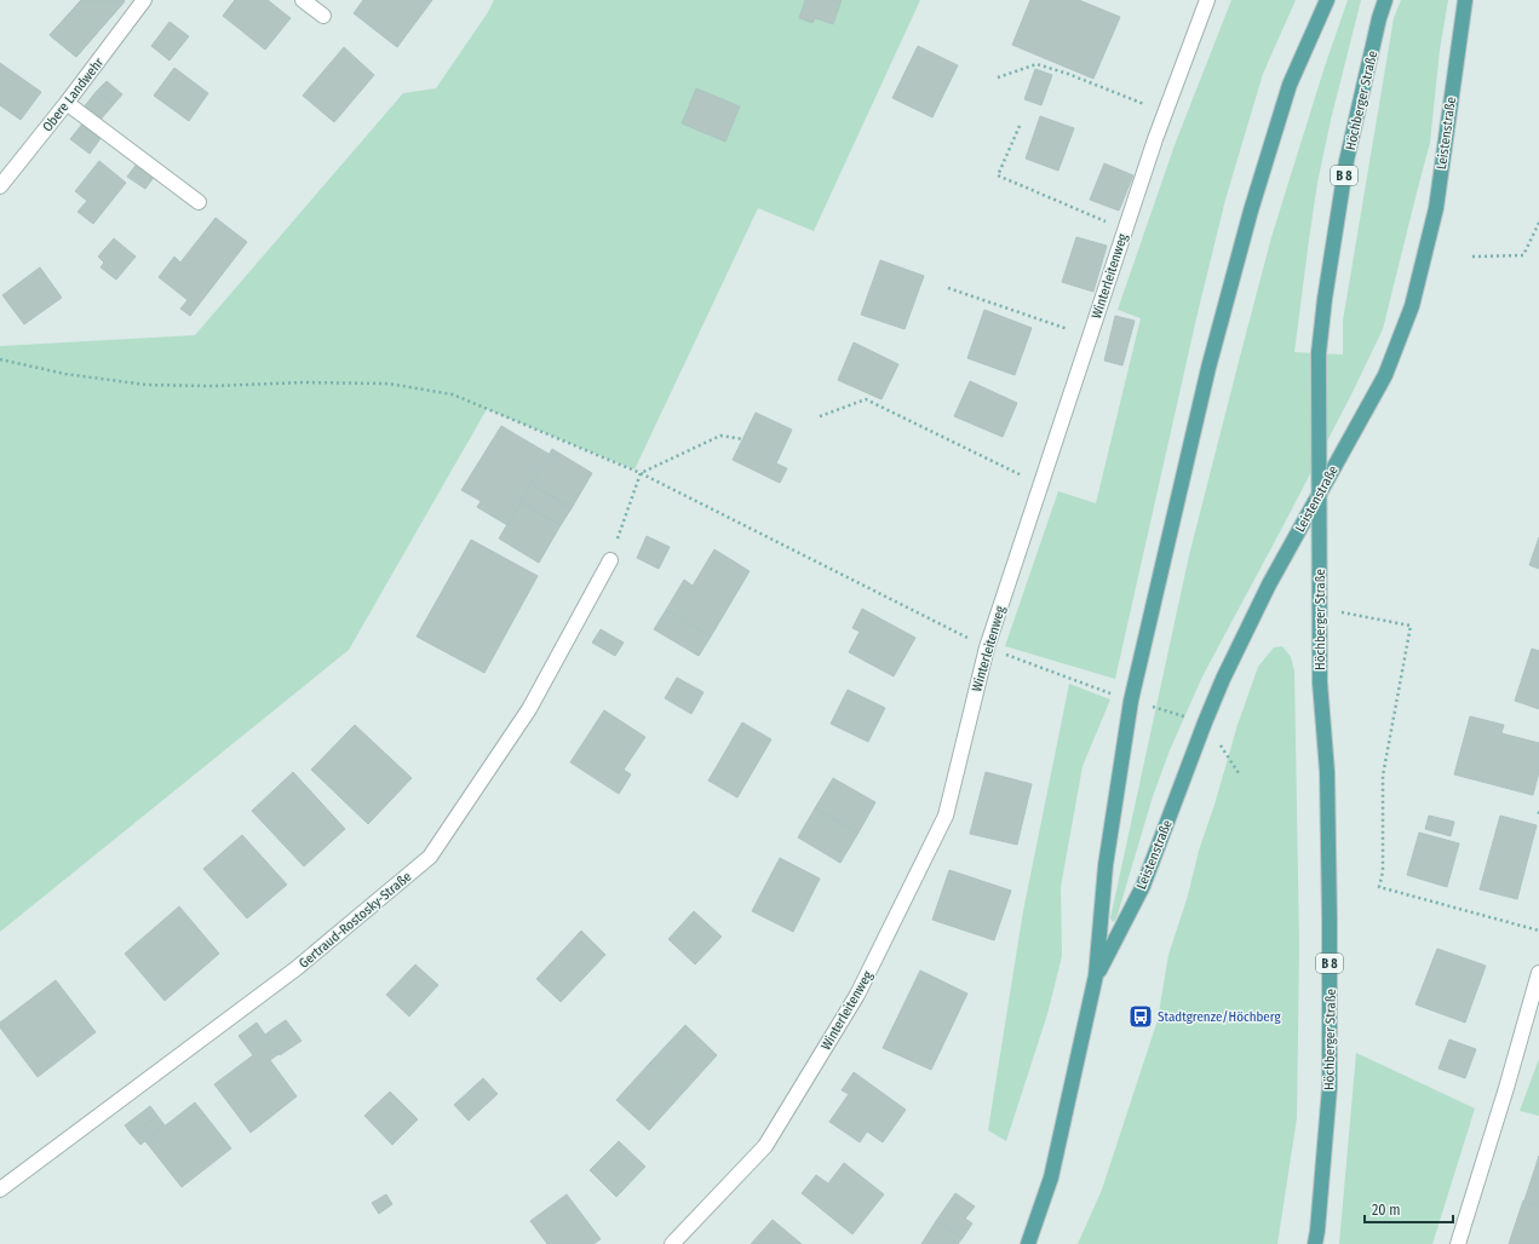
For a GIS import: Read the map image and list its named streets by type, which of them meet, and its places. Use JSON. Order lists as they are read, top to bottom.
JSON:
{
  "streets": {
    "main road": ["Höchberger Straße", "Leistenstraße", "B 8"],
    "street": ["Obere Landwehr", "Winterleitenweg", "Gertraud-Rostosky-Straße"]
  },
  "places": {
    "bus stop": ["Stadtgrenze/Höchberg"]
  },
  "scale_bar": "20 m"
}
